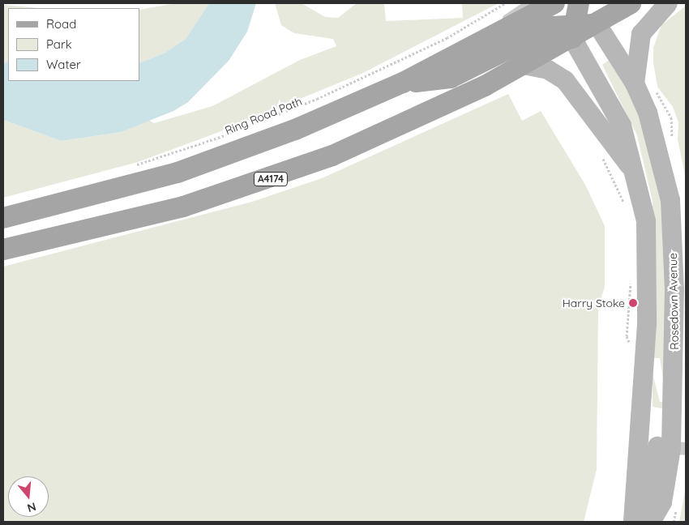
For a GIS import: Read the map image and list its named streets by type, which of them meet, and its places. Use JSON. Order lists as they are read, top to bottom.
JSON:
{
  "streets": {
    "main road": ["A4174"],
    "street": ["Rosedown Avenue"],
    "path": ["Ring Road Path"]
  },
  "crossings": [
    ["A4174", "Rosedown Avenue"]
  ],
  "places": ["Harry Stoke"],
  "legend": ["Road", "Park", "Water"],
  "north": "bottom"
}
